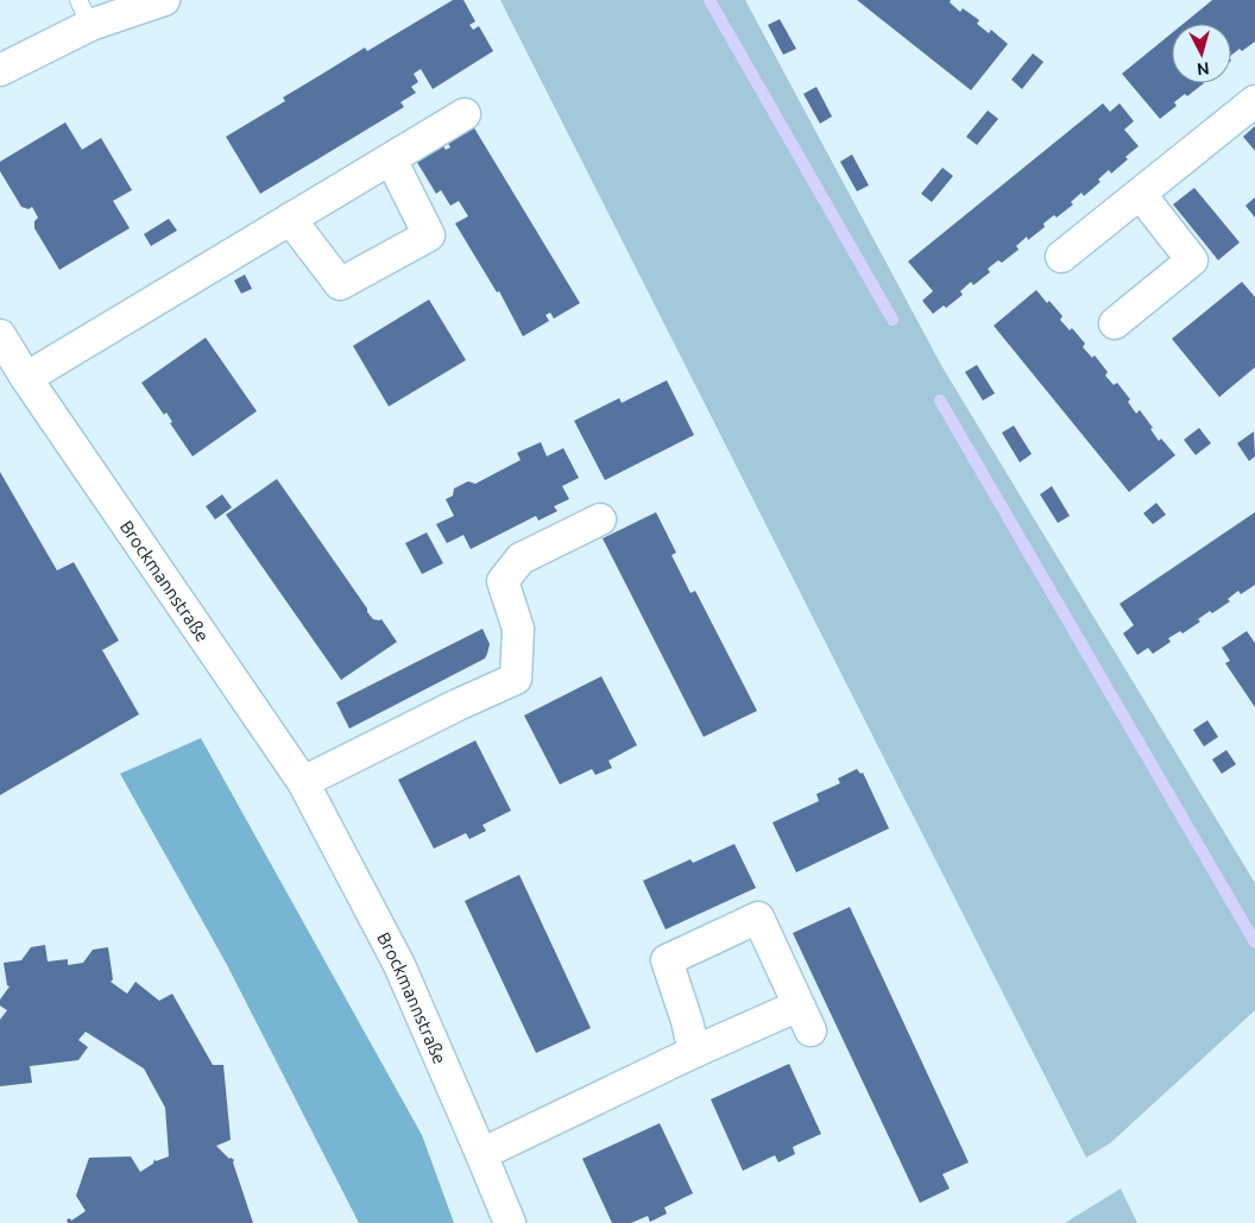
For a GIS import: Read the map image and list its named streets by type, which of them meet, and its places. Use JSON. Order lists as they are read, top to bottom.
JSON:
{
  "streets": {
    "street": ["Brockmannstraße"]
  },
  "north": "bottom"
}
